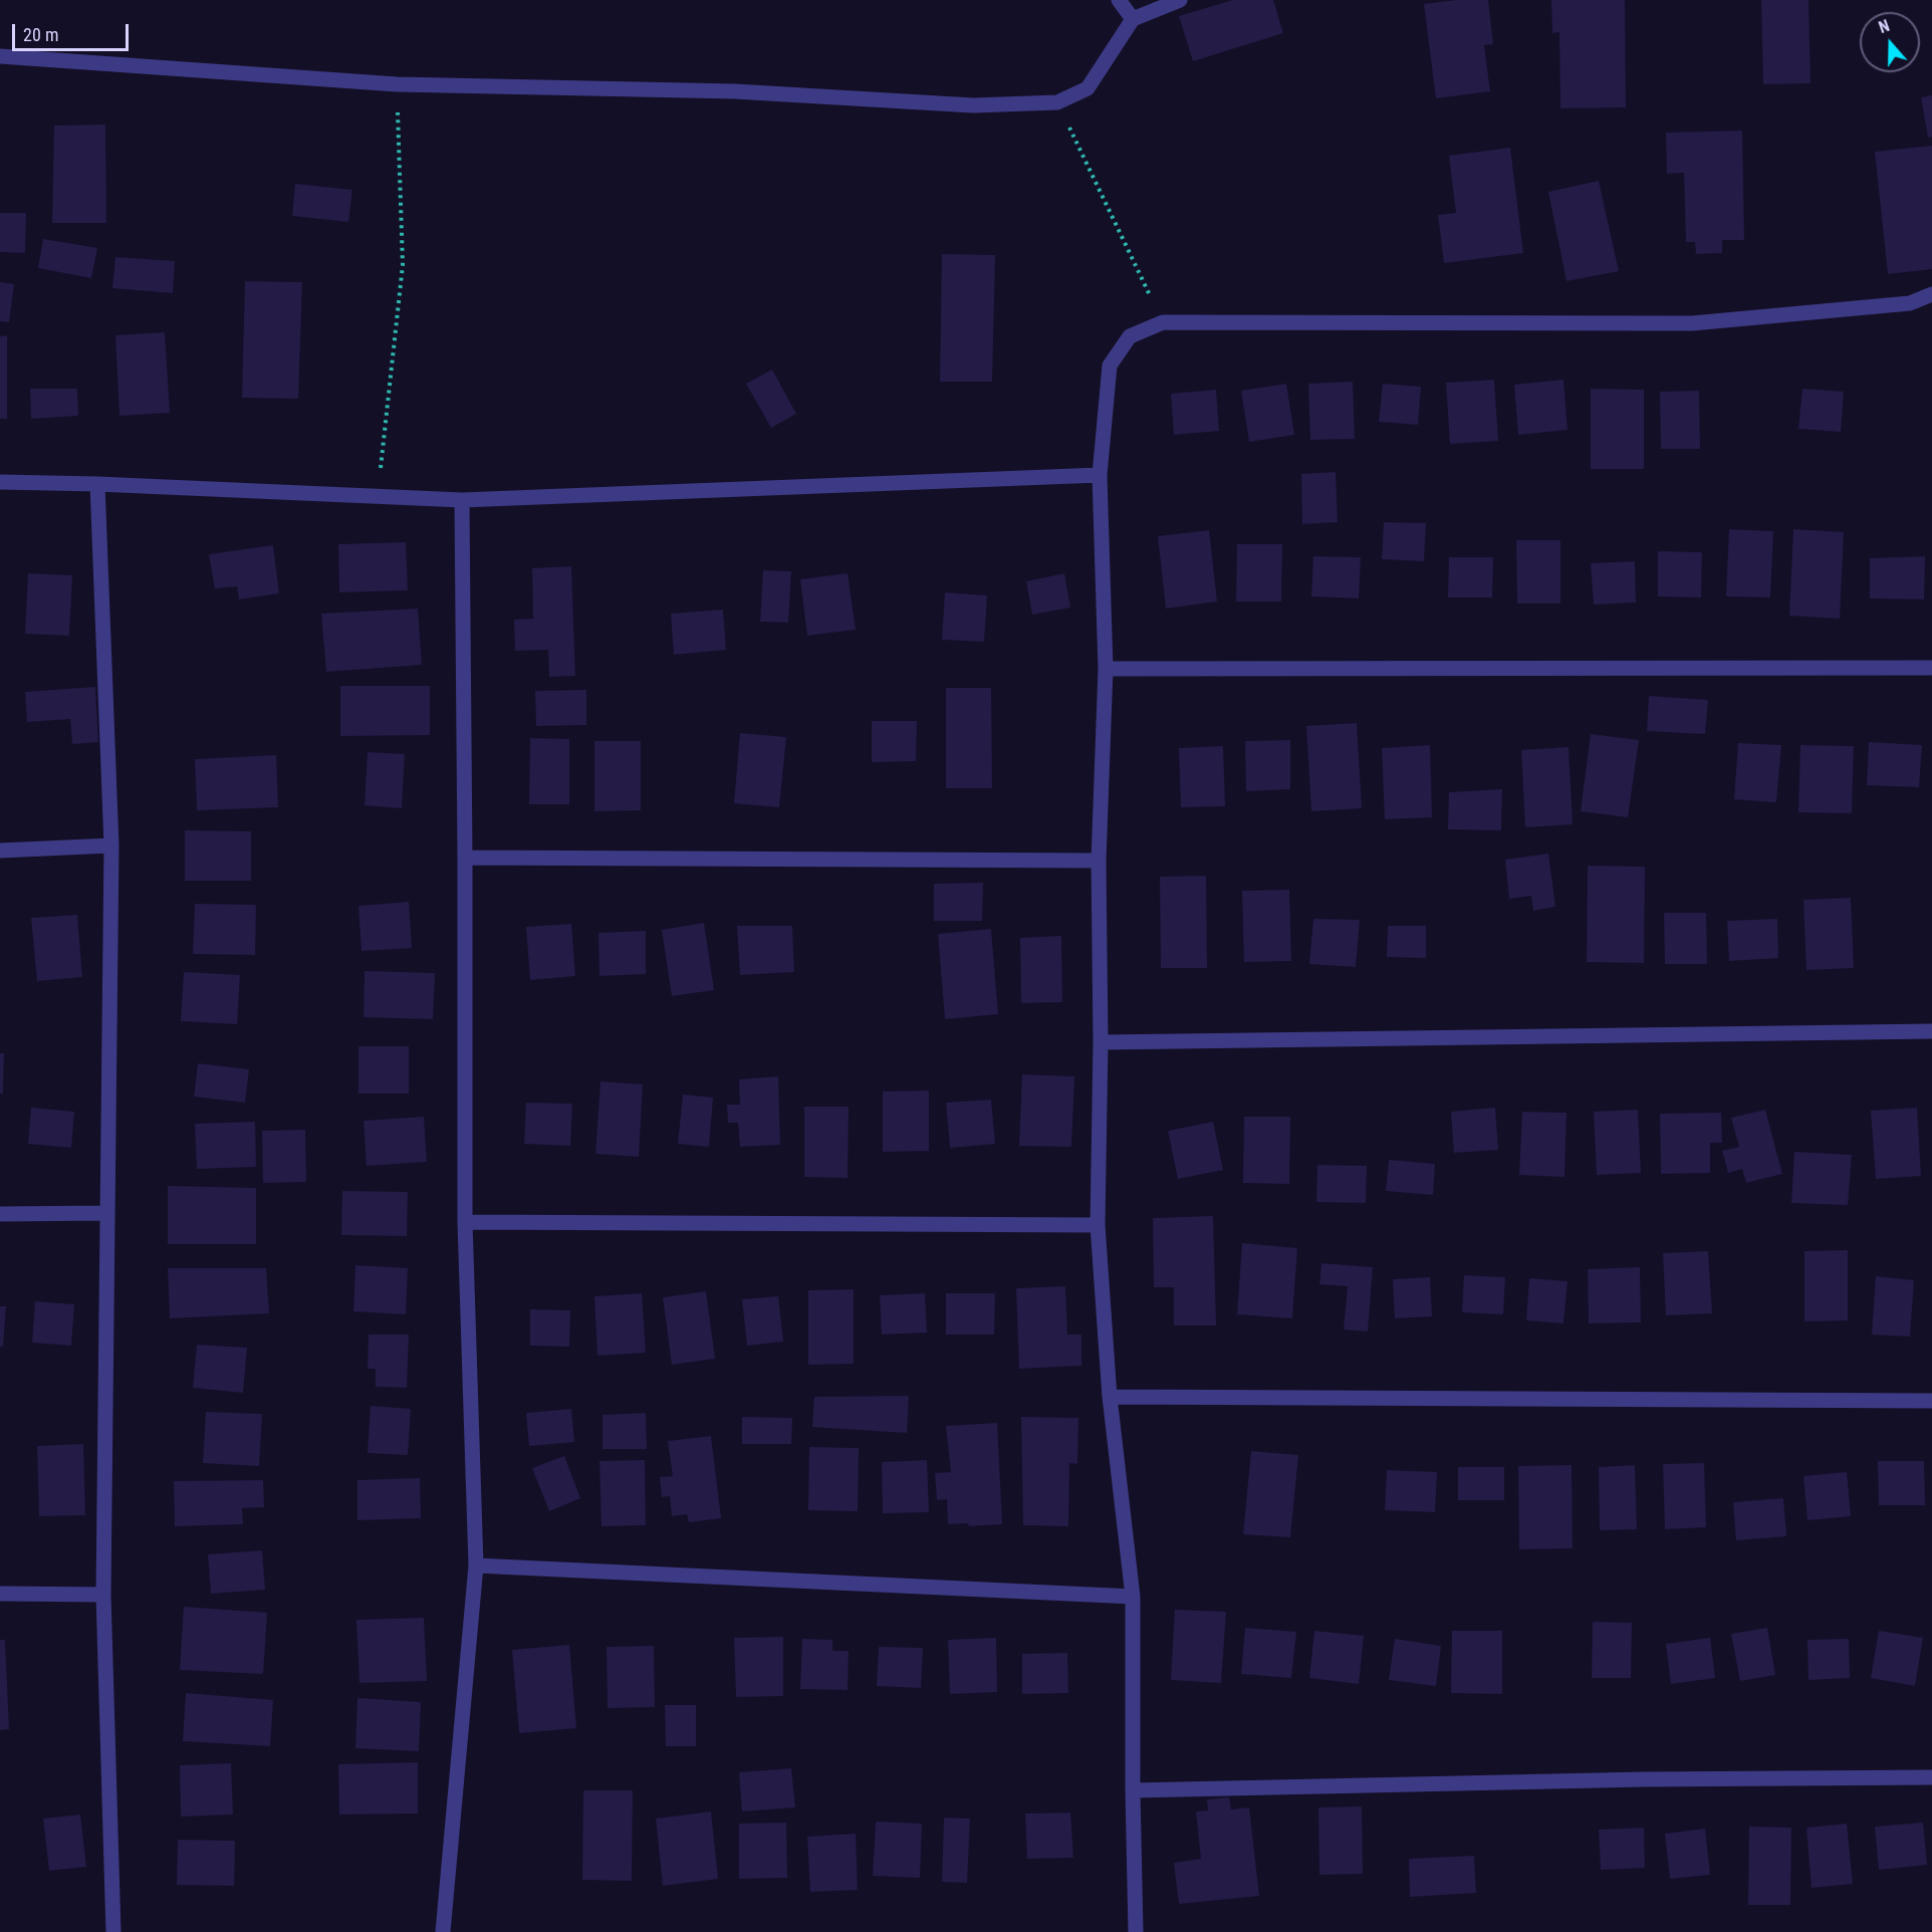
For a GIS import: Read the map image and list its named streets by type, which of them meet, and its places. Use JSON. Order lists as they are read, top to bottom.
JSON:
{
  "scale_bar": "20 m",
  "north": "top"
}
